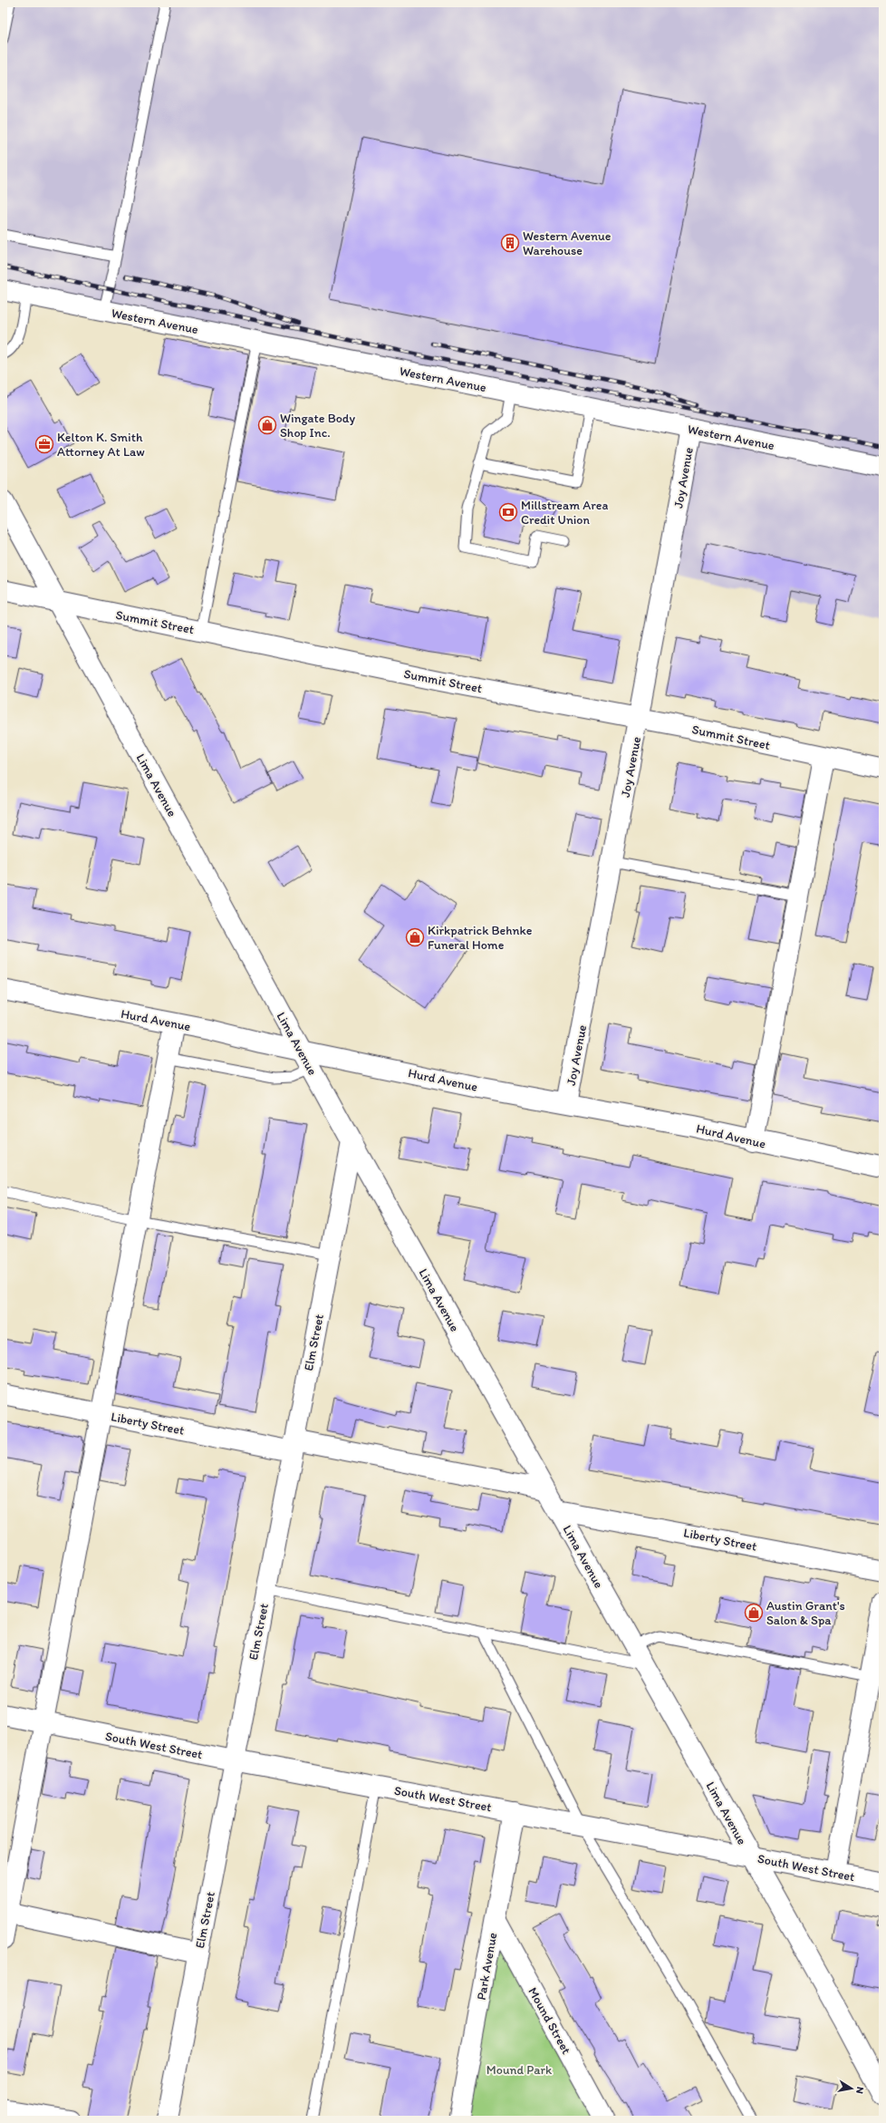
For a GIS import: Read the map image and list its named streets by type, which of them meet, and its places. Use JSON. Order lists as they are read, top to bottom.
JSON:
{
  "streets": {
    "street": [
      "Western Avenue",
      "Joy Avenue",
      "Summit Street",
      "Lima Avenue",
      "Hurd Avenue",
      "Elm Street",
      "Liberty Street",
      "South West Street",
      "Park Avenue",
      "Mound Street"
    ]
  },
  "crossings": [
    ["Western Avenue", "Joy Avenue"],
    ["Joy Avenue", "Summit Street"],
    ["Joy Avenue", "Hurd Avenue"],
    ["Summit Street", "Lima Avenue"],
    ["Lima Avenue", "Hurd Avenue"],
    ["Lima Avenue", "Elm Street"],
    ["Lima Avenue", "Liberty Street"],
    ["Lima Avenue", "South West Street"],
    ["Elm Street", "Liberty Street"],
    ["Elm Street", "South West Street"],
    ["South West Street", "Park Avenue"],
    ["Park Avenue", "Mound Street"]
  ],
  "parks": ["Mound Park"],
  "places": {
    "building": ["Western Avenue Warehouse"],
    "shop": ["Wingate Body Shop Inc.", "Kirkpatrick Behnke Funeral Home", "Austin Grant's Salon & Spa"],
    "office": ["Kelton K. Smith Attorney At Law"],
    "bank": ["Millstream Area Credit Union"]
  },
  "north": "right"
}
